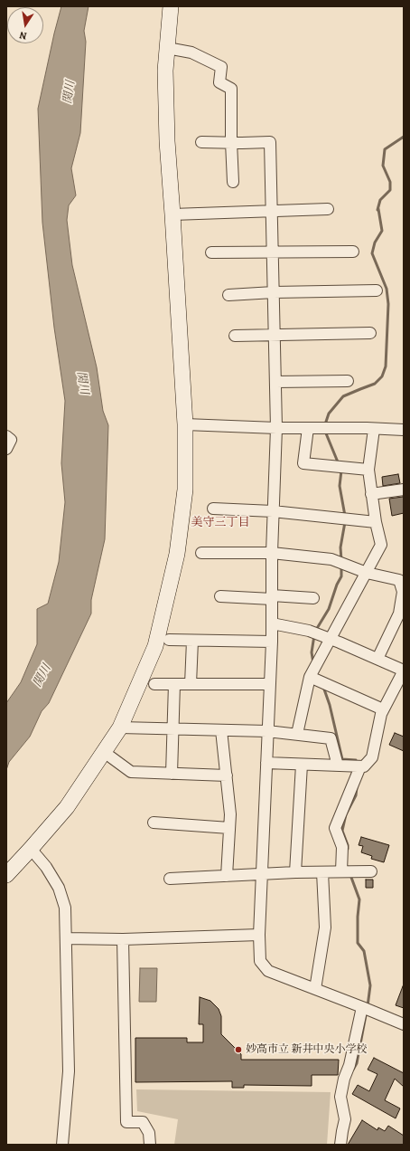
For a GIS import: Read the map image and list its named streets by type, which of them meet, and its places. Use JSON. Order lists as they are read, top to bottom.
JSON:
{
  "districts": ["美守三丁目"],
  "water": ["関川"],
  "places": ["妙高市立 新井中央小学校"],
  "north": "bottom"
}
